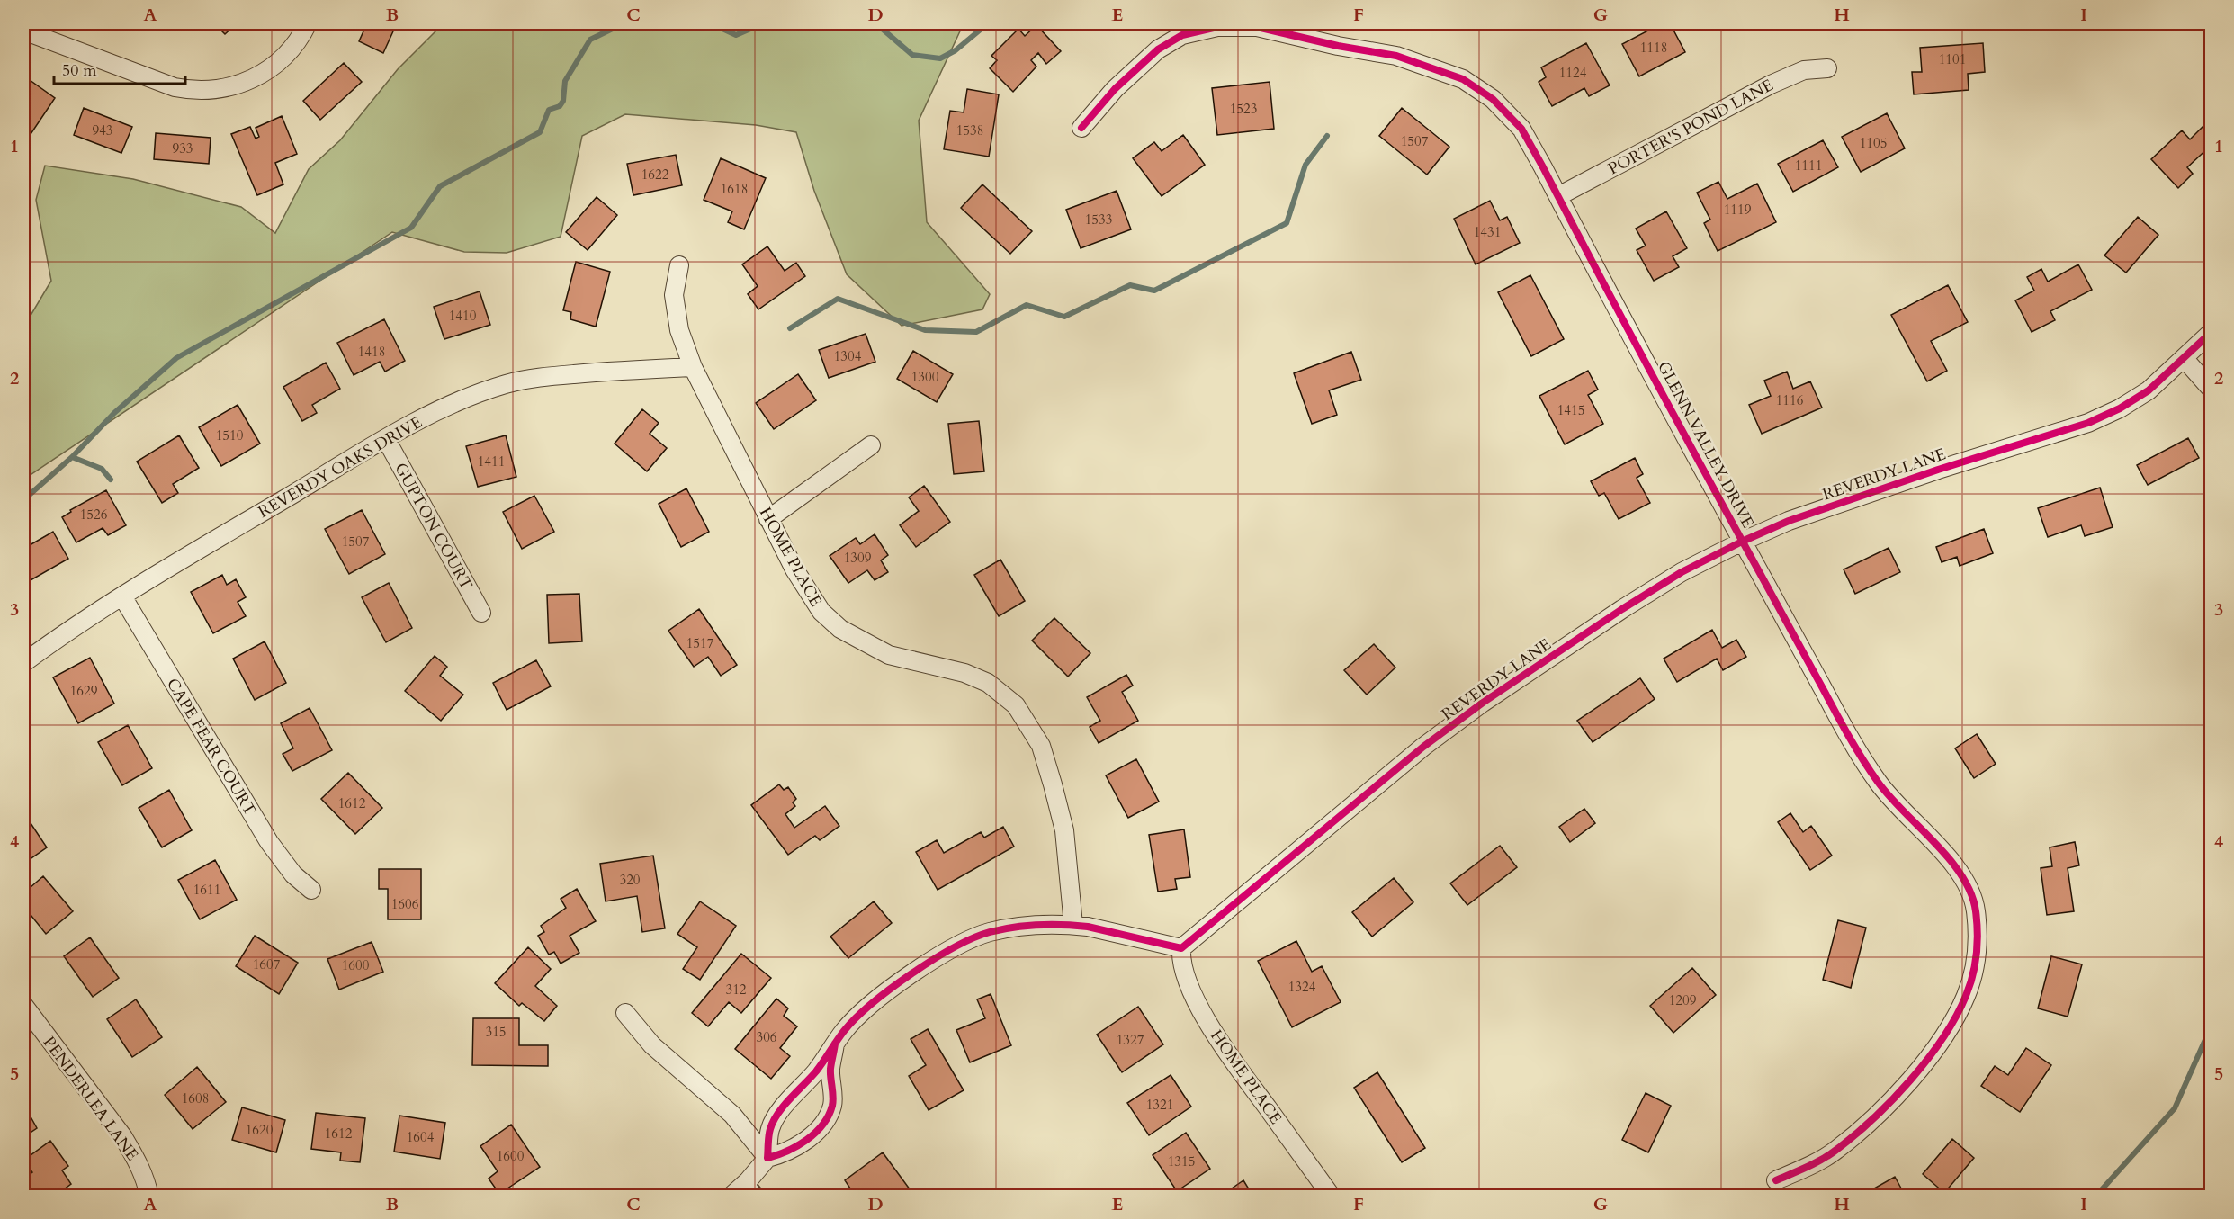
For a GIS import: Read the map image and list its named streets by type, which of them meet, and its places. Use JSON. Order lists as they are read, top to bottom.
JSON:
{
  "streets": {
    "street": [
      "PORTER'S POND LANE",
      "GLENN VALLEY DRIVE",
      "REVERDY OAKS DRIVE",
      "REVERDY LANE",
      "GUPTON COURT",
      "HOME PLACE",
      "CAPE FEAR COURT",
      "PENDERLEA LANE"
    ]
  },
  "crossings": [
    ["PORTER'S POND LANE", "GLENN VALLEY DRIVE"],
    ["GLENN VALLEY DRIVE", "REVERDY LANE"],
    ["REVERDY OAKS DRIVE", "GUPTON COURT"],
    ["REVERDY OAKS DRIVE", "HOME PLACE"],
    ["REVERDY OAKS DRIVE", "CAPE FEAR COURT"],
    ["REVERDY LANE", "HOME PLACE"]
  ],
  "house_numbers": [
    "1118",
    "1101",
    "1124",
    "1523",
    "943",
    "1538",
    "1507",
    "1105",
    "933",
    "1111",
    "1622",
    "1618",
    "1119",
    "1533",
    "1431",
    "1410",
    "1418",
    "1304",
    "1300",
    "1116",
    "1415",
    "1510",
    "1411",
    "1526",
    "1507",
    "1309",
    "1517",
    "1629",
    "1612",
    "320",
    "1611",
    "1606",
    "1607",
    "1600",
    "1324",
    "312",
    "1209",
    "315",
    "306",
    "1327",
    "1608",
    "1321",
    "1620",
    "1612",
    "1604",
    "1600",
    "1315"
  ],
  "scale_bar": "50 m",
  "grid": {
    "columns": [
      "A",
      "B",
      "C",
      "D",
      "E",
      "F",
      "G",
      "H",
      "I"
    ],
    "rows": [
      "1",
      "2",
      "3",
      "4",
      "5"
    ]
  }
}
